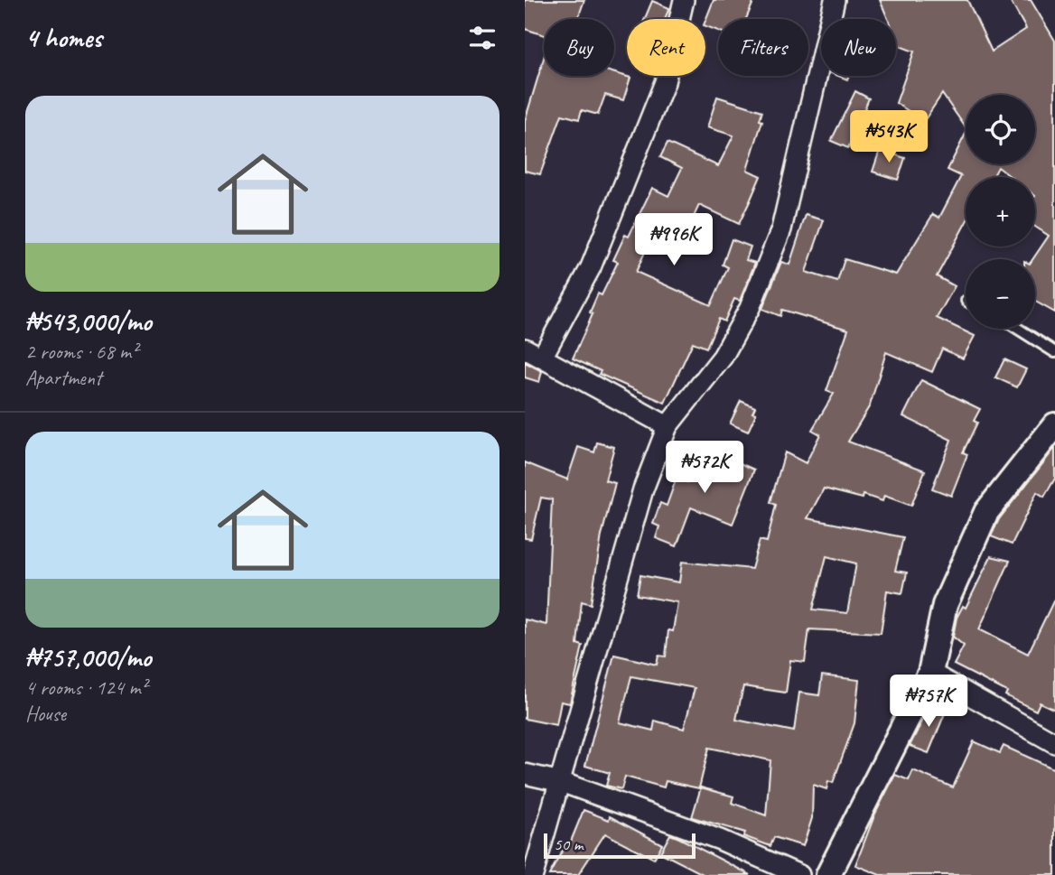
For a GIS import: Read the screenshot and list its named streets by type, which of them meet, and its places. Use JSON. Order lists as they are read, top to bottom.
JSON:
{
  "scale_bar": "50 m",
  "page": {
    "heading": "4 homes",
    "chip": [
      "Buy",
      "Rent",
      "Filters",
      "New"
    ],
    "list": [
      {
        "name": "₦543,000/mo",
        "note": "2 rooms · 68 m² · Apartment"
      },
      {
        "name": "₦757,000/mo",
        "note": "4 rooms · 124 m² · House"
      }
    ],
    "map_buttons": ["+", "−"],
    "price": [
      "₦543K",
      "₦996K",
      "₦572K",
      "₦757K"
    ],
    "scale": "50 m"
  }
}
